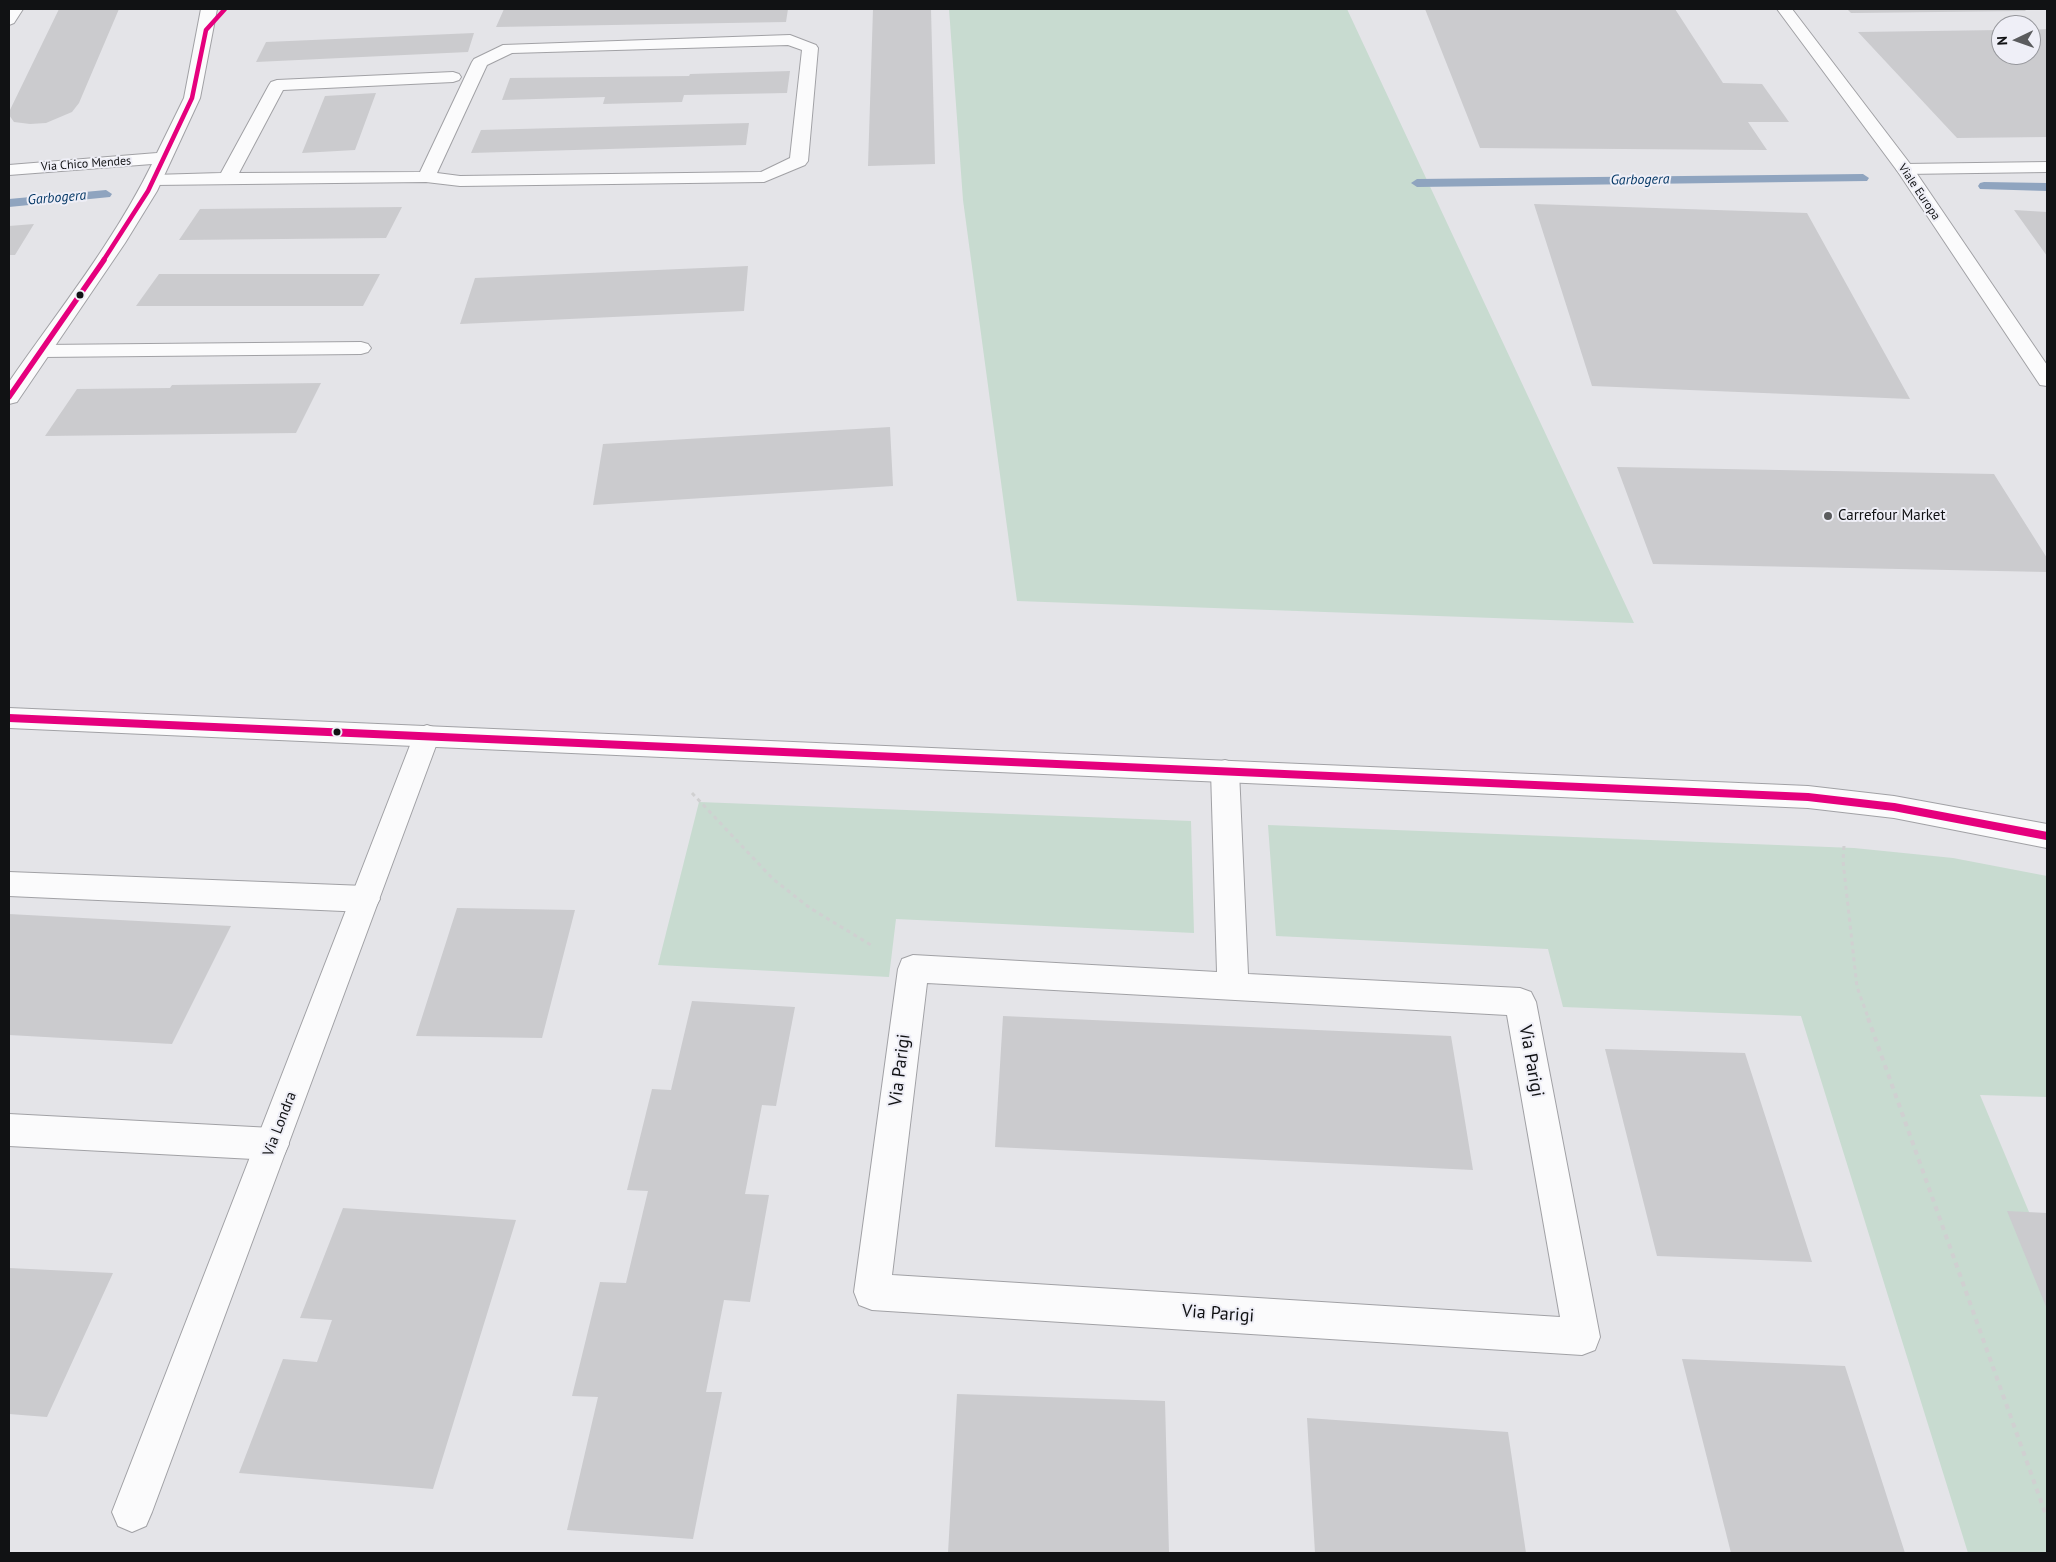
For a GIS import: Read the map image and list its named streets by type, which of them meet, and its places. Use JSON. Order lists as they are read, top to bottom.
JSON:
{
  "streets": {
    "street": [
      "Via Chico Mendes",
      "Viale Europa",
      "Via Parigi",
      "Via Londra"
    ]
  },
  "water": ["Garbogera"],
  "places": ["Carrefour Market"],
  "north": "left"
}
